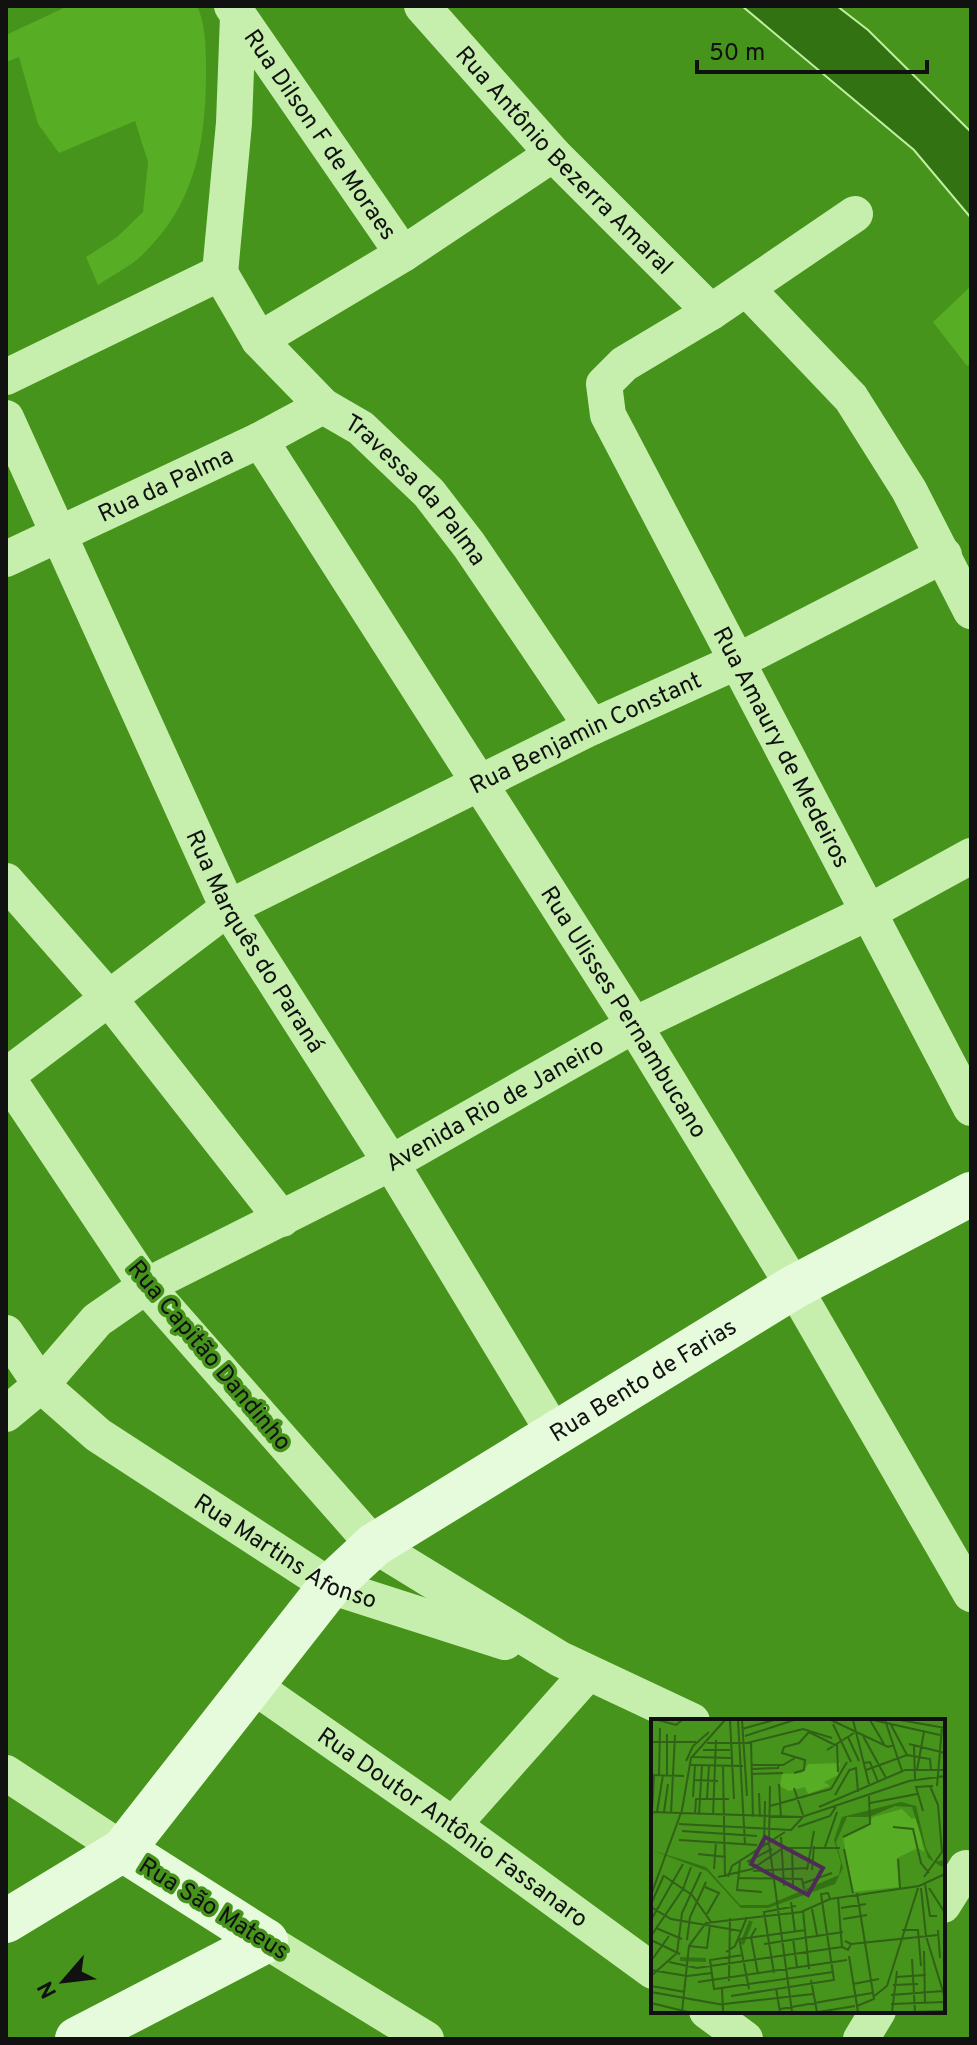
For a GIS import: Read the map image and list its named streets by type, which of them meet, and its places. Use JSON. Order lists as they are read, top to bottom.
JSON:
{
  "streets": {
    "street": [
      "Rua Dilson F de Moraes",
      "Rua Antônio Bezerra Amaral",
      "Rua da Palma",
      "Travessa da Palma",
      "Rua Benjamin Constant",
      "Rua Amaury de Medeiros",
      "Rua Marquês do Paraná",
      "Rua Ulisses Pernambucano",
      "Avenida Rio de Janeiro",
      "Rua Capitão Dandinho",
      "Rua Bento de Farias",
      "Rua Martins Afonso",
      "Rua Doutor Antônio Fassanaro",
      "Rua São Mateus"
    ]
  },
  "crossings": [
    ["Rua Antônio Bezerra Amaral", "Rua Amaury de Medeiros"],
    ["Rua da Palma", "Travessa da Palma"],
    ["Rua da Palma", "Rua Marquês do Paraná"],
    ["Rua da Palma", "Rua Ulisses Pernambucano"],
    ["Travessa da Palma", "Rua Benjamin Constant"],
    ["Rua Benjamin Constant", "Rua Amaury de Medeiros"],
    ["Rua Benjamin Constant", "Rua Marquês do Paraná"],
    ["Rua Benjamin Constant", "Rua Ulisses Pernambucano"],
    ["Rua Benjamin Constant", "Rua Capitão Dandinho"],
    ["Rua Amaury de Medeiros", "Avenida Rio de Janeiro"],
    ["Rua Marquês do Paraná", "Avenida Rio de Janeiro"],
    ["Rua Marquês do Paraná", "Rua Bento de Farias"],
    ["Rua Ulisses Pernambucano", "Avenida Rio de Janeiro"],
    ["Rua Ulisses Pernambucano", "Rua Bento de Farias"],
    ["Avenida Rio de Janeiro", "Rua Capitão Dandinho"],
    ["Avenida Rio de Janeiro", "Rua Martins Afonso"],
    ["Rua Capitão Dandinho", "Rua Bento de Farias"],
    ["Rua Capitão Dandinho", "Rua Martins Afonso"],
    ["Rua Bento de Farias", "Rua Martins Afonso"],
    ["Rua Bento de Farias", "Rua Doutor Antônio Fassanaro"],
    ["Rua Bento de Farias", "Rua São Mateus"]
  ],
  "scale_bar": "50 m",
  "north": "bottom left"
}
